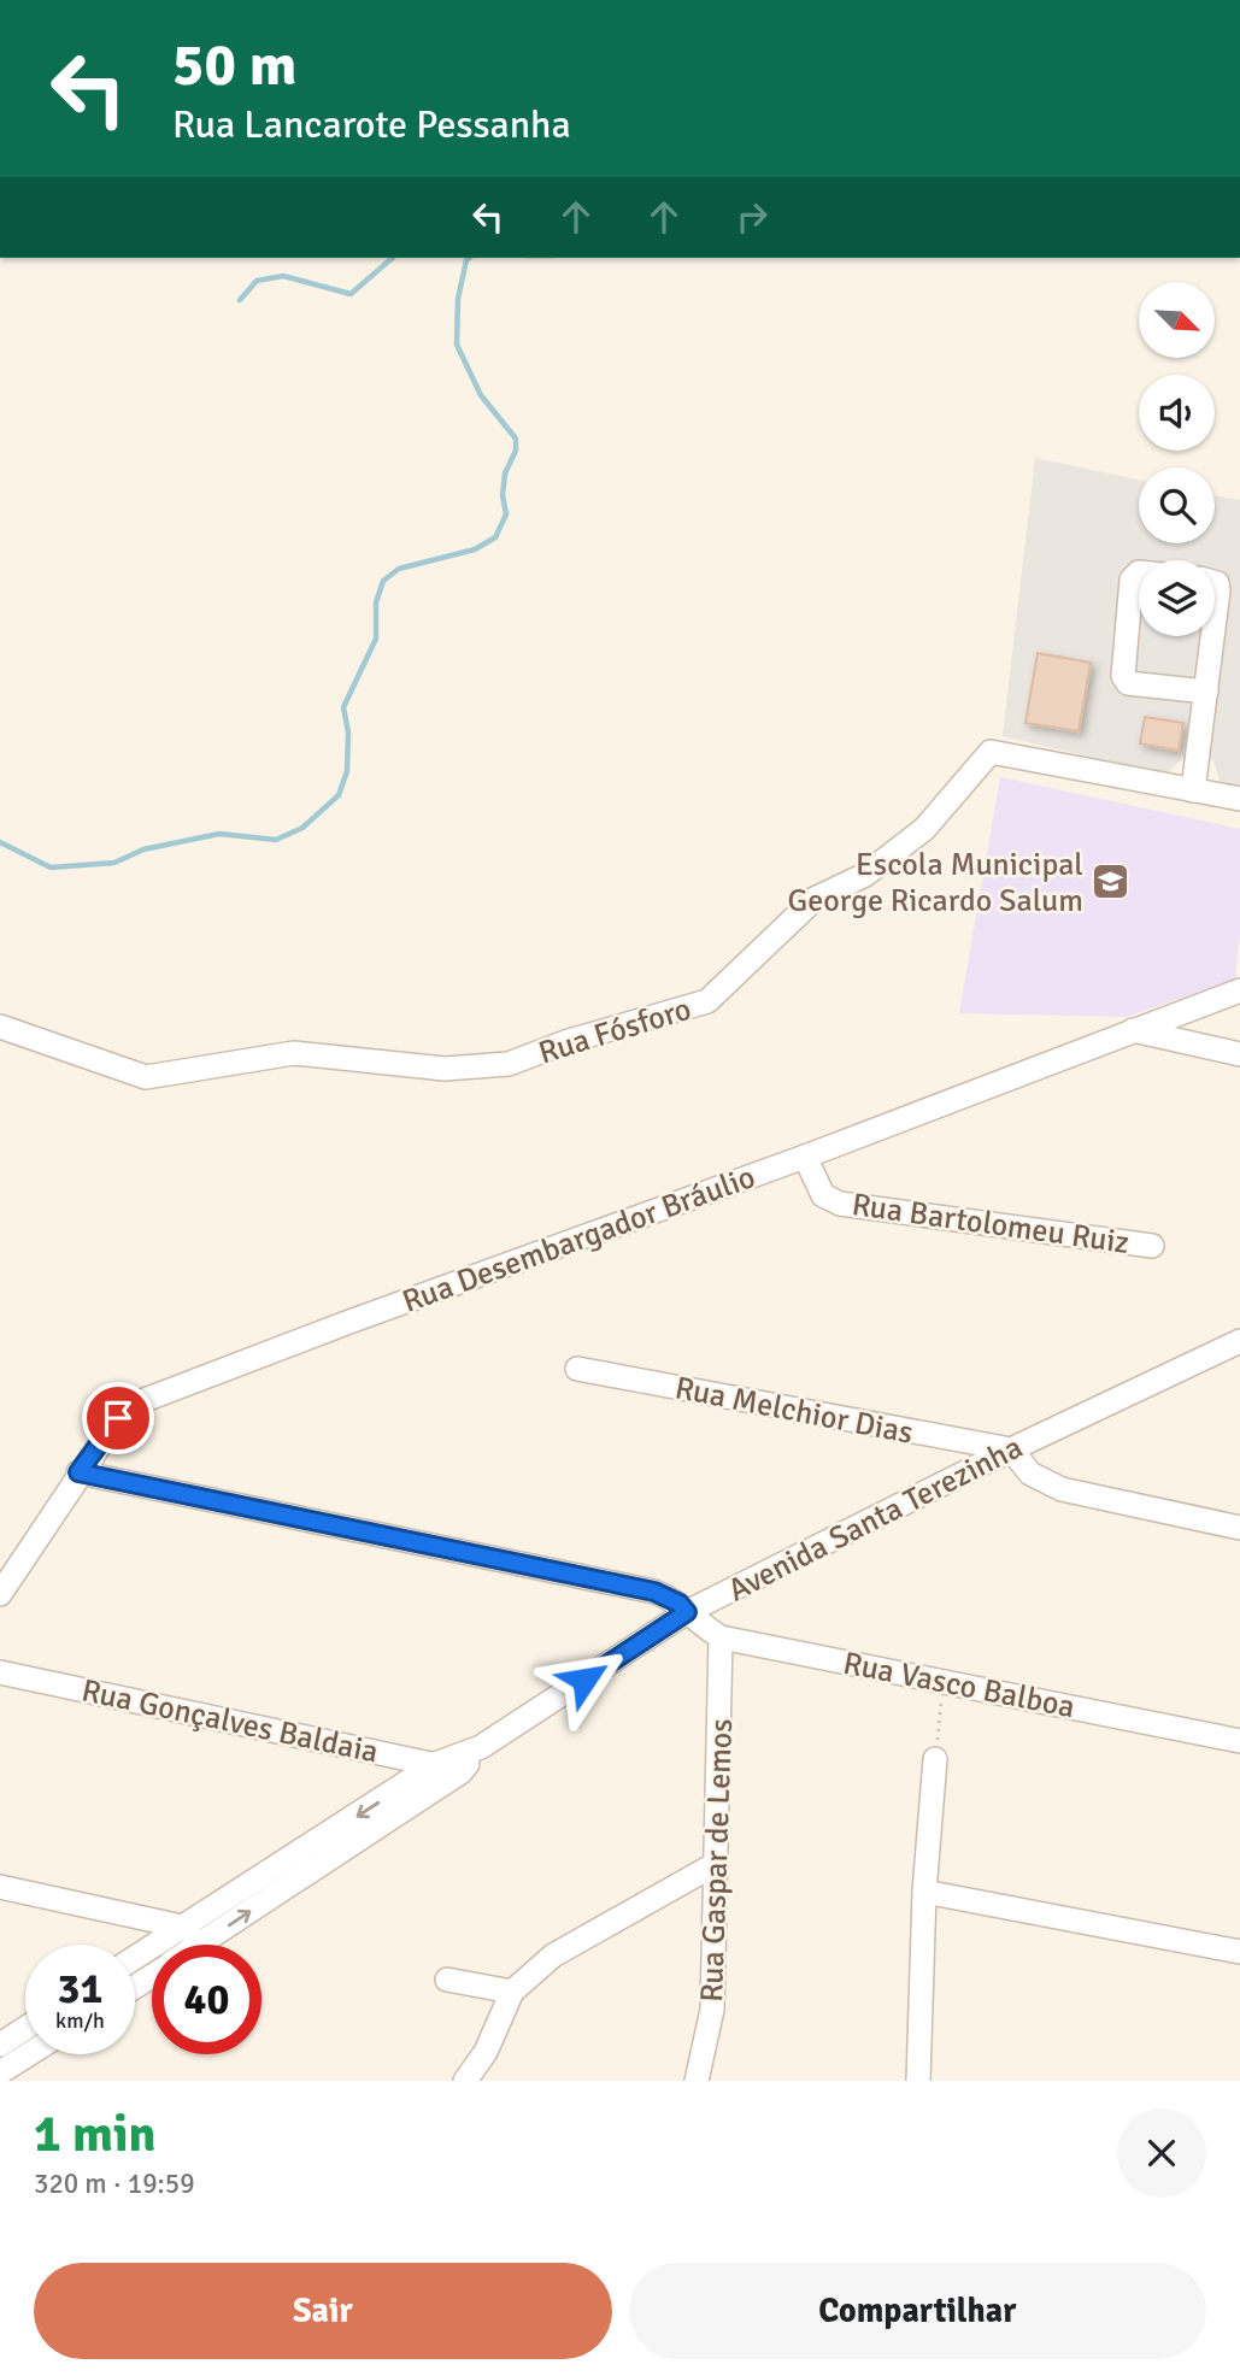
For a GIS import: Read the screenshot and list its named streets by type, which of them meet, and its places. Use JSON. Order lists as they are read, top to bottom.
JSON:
{
  "streets": {
    "street": [
      "Rua Fósforo",
      "Rua Bartolomeu Ruiz",
      "Rua Desembargador Bráulio",
      "Rua Melchior Dias",
      "Avenida Santa Terezinha",
      "Rua Vasco Balboa",
      "Rua Gonçalves Baldaia",
      "Rua Gaspar de Lemos"
    ]
  },
  "crossings": [
    ["Rua Bartolomeu Ruiz", "Rua Desembargador Bráulio"],
    ["Rua Desembargador Bráulio", "Rua Vasco Balboa"],
    ["Rua Melchior Dias", "Avenida Santa Terezinha"],
    ["Avenida Santa Terezinha", "Rua Vasco Balboa"],
    ["Avenida Santa Terezinha", "Rua Gonçalves Baldaia"],
    ["Rua Vasco Balboa", "Rua Gaspar de Lemos"]
  ],
  "places": {
    "school or university": ["Escola Municipal George Ricardo Salum"]
  },
  "north": "bottom right",
  "page": {
    "turn": ["50 m", "Rua Lancarote Pessanha"],
    "speed": "31 km/h",
    "limit": "40",
    "heading": ["1 min", "320 m · 19:59"],
    "buttons": ["Sair", "Compartilhar"]
  }
}
